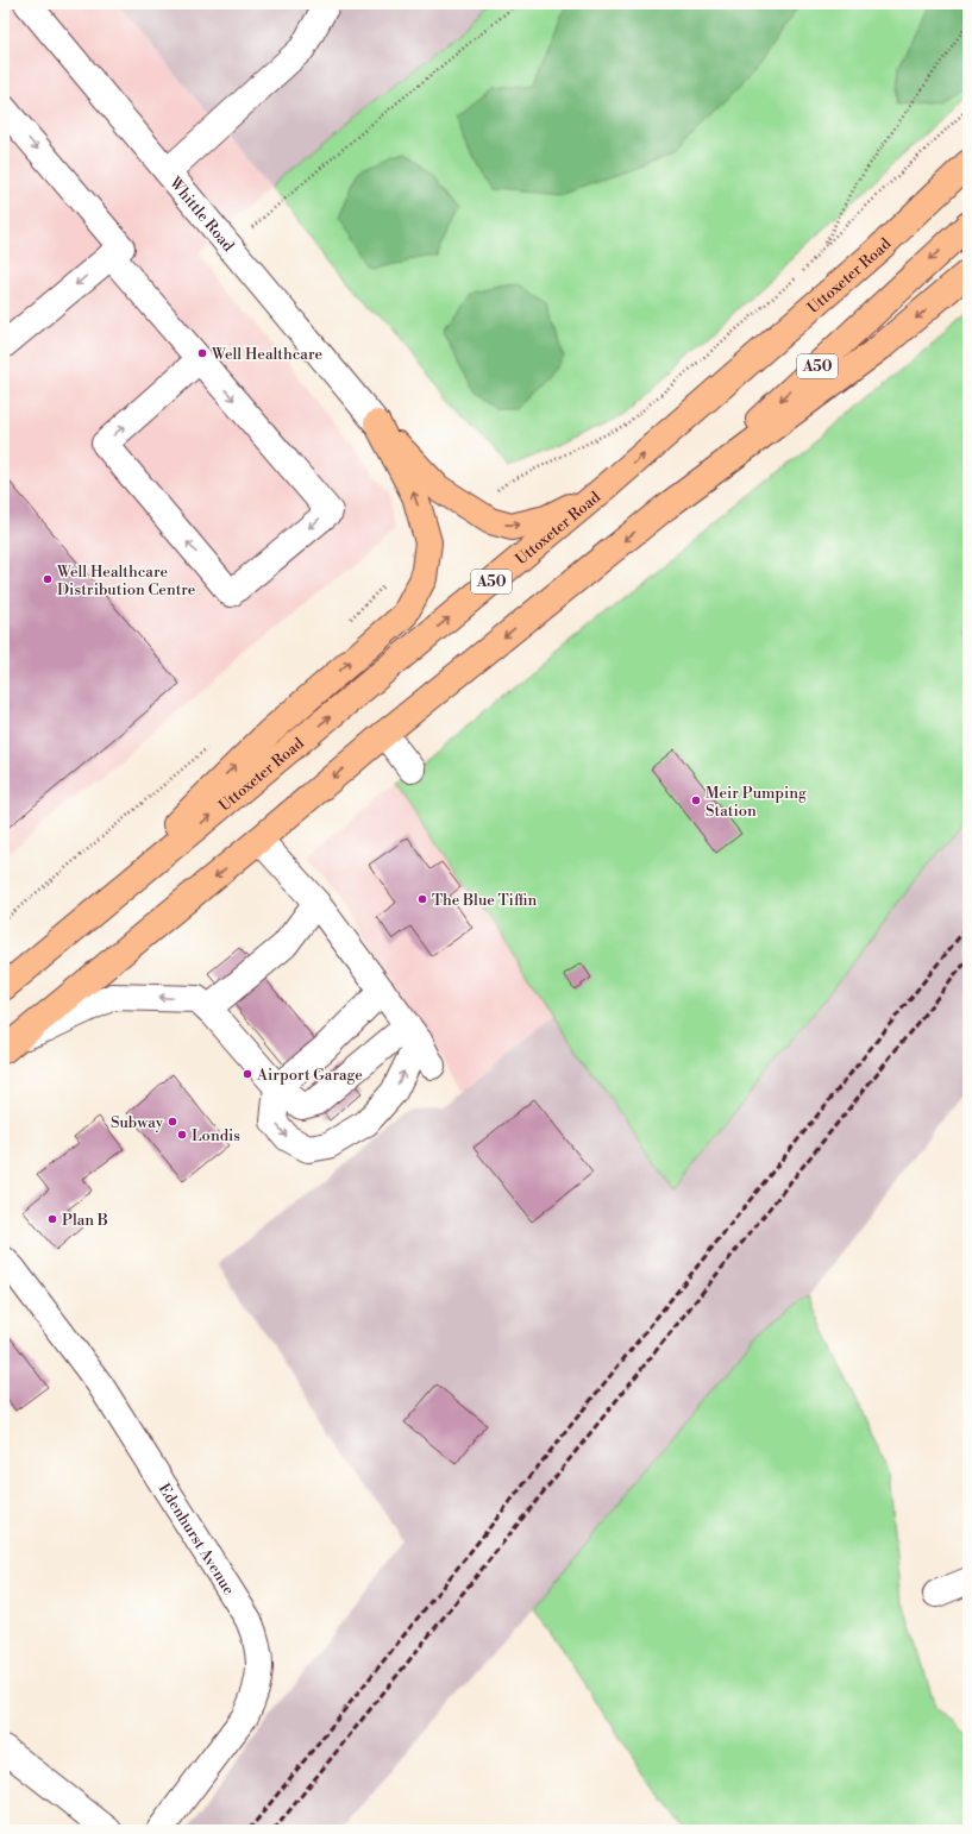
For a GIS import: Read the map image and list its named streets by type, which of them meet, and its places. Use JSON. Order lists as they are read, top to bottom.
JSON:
{
  "streets": {
    "highway": ["Uttoxeter Road", "A50"],
    "street": ["Whittle Road", "Edenhurst Avenue"]
  },
  "places": [
    "Well Healthcare",
    "Well Healthcare Distribution Centre",
    "Meir Pumping Station",
    "The Blue Tiffin",
    "Airport Garage",
    "Subway",
    "Londis",
    "Plan B"
  ]
}
